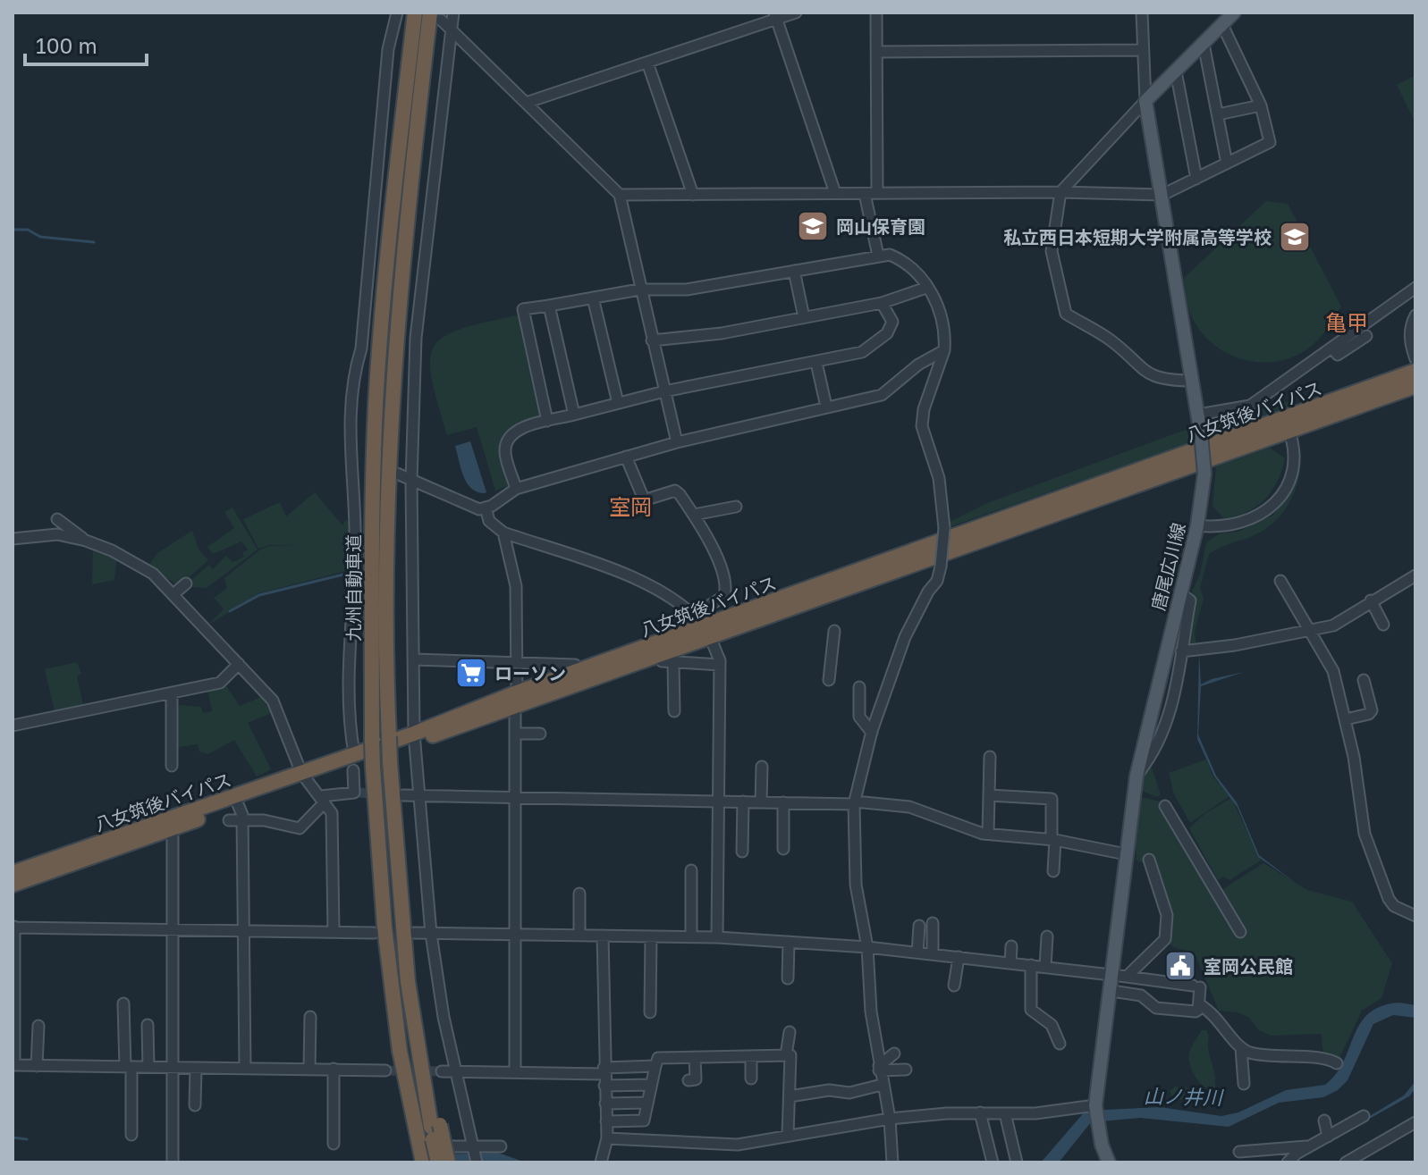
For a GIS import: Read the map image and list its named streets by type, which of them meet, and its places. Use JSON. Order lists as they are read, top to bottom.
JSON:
{
  "streets": {
    "highway": ["八女筑後バイパス", "九州自動車道"],
    "main road": ["唐尾広川線"]
  },
  "districts": ["亀甲", "室岡"],
  "water": ["山ノ井川"],
  "places": {
    "school or university": ["岡山保育園", "私立西日本短期大学附属高等学校"],
    "supermarket": ["ローソン"],
    "public building": ["室岡公民館"]
  },
  "scale_bar": "100 m"
}
